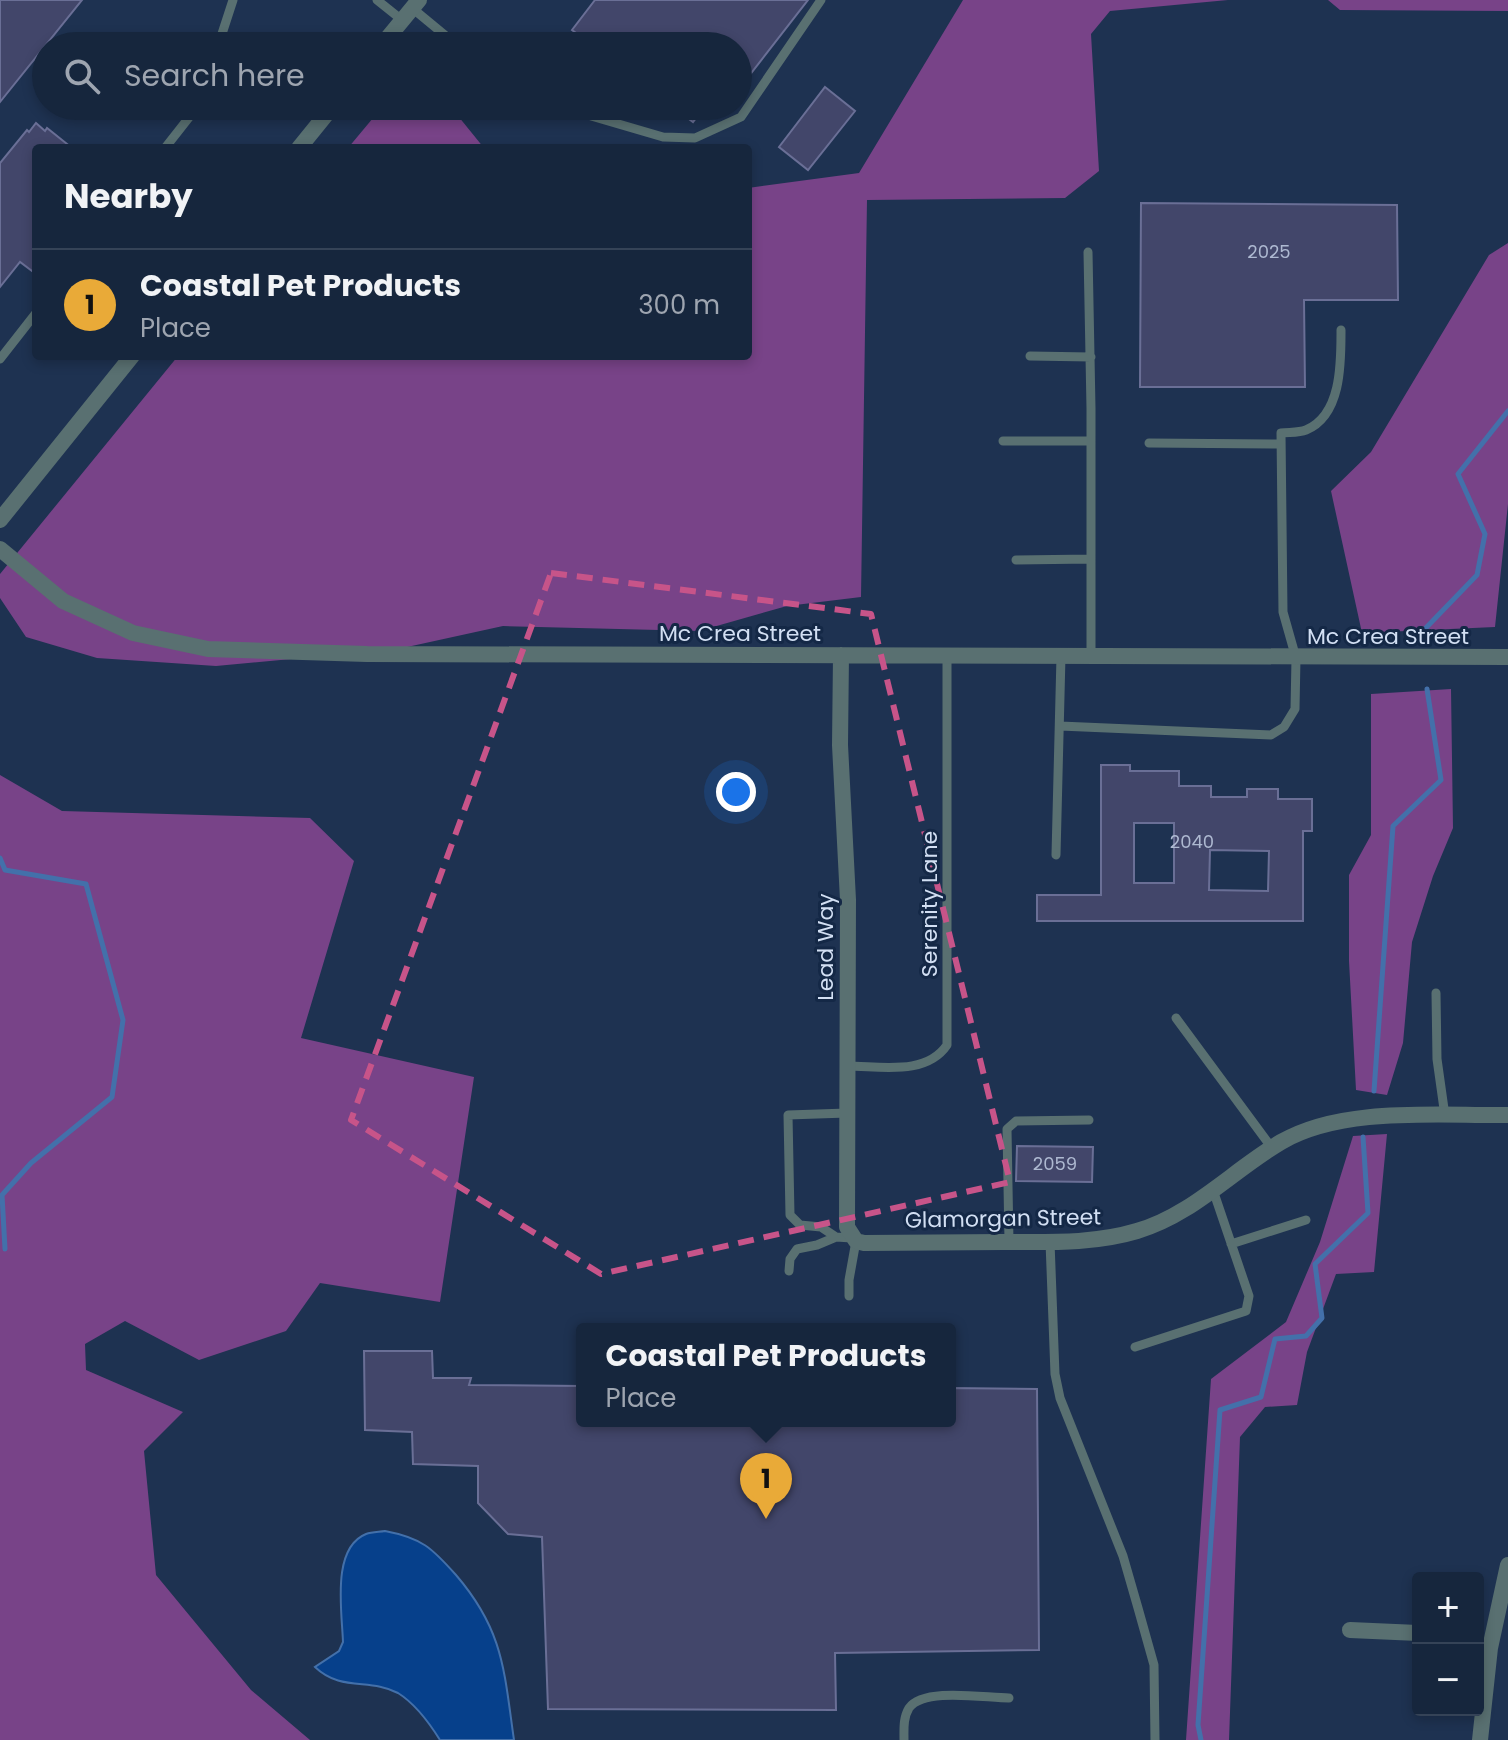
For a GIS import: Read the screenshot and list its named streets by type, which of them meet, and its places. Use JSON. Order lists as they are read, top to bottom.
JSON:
{
  "streets": {
    "street": ["Mc Crea Street", "Lead Way", "Glamorgan Street"],
    "lane": ["Serenity Lane"]
  },
  "crossings": [
    ["Mc Crea Street", "Serenity Lane"],
    ["Mc Crea Street", "Lead Way"],
    ["Serenity Lane", "Lead Way"],
    ["Lead Way", "Glamorgan Street"]
  ],
  "house_numbers": ["2025", "2040", "2059"],
  "page": {
    "search": "Search here",
    "heading": "Nearby",
    "list": [
      {
        "mark": "1",
        "name": "Coastal Pet Products",
        "note": "Place",
        "value": "300 m"
      }
    ],
    "popup": ["Coastal Pet Products", "Place"],
    "pins": "1",
    "map_buttons": ["+", "−"]
  }
}
